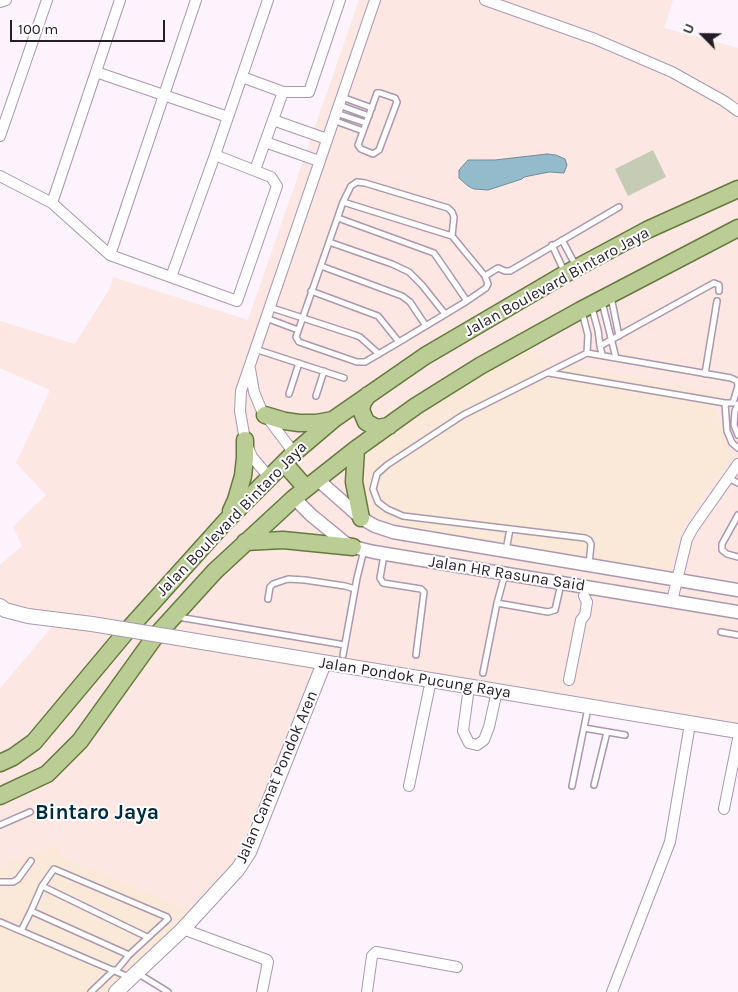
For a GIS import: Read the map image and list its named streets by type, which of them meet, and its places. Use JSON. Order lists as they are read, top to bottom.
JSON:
{
  "streets": {
    "main road": ["Jalan Boulevard Bintaro Jaya", "Jalan Pondok Pucung Raya", "Jalan Camat Pondok Aren"],
    "street": ["Jalan HR Rasuna Said"]
  },
  "crossings": [
    ["Jalan Boulevard Bintaro Jaya", "Jalan HR Rasuna Said"],
    ["Jalan Pondok Pucung Raya", "Jalan Camat Pondok Aren"]
  ],
  "districts": ["Bintaro Jaya"],
  "scale_bar": "100 m",
  "north": "top left"
}
